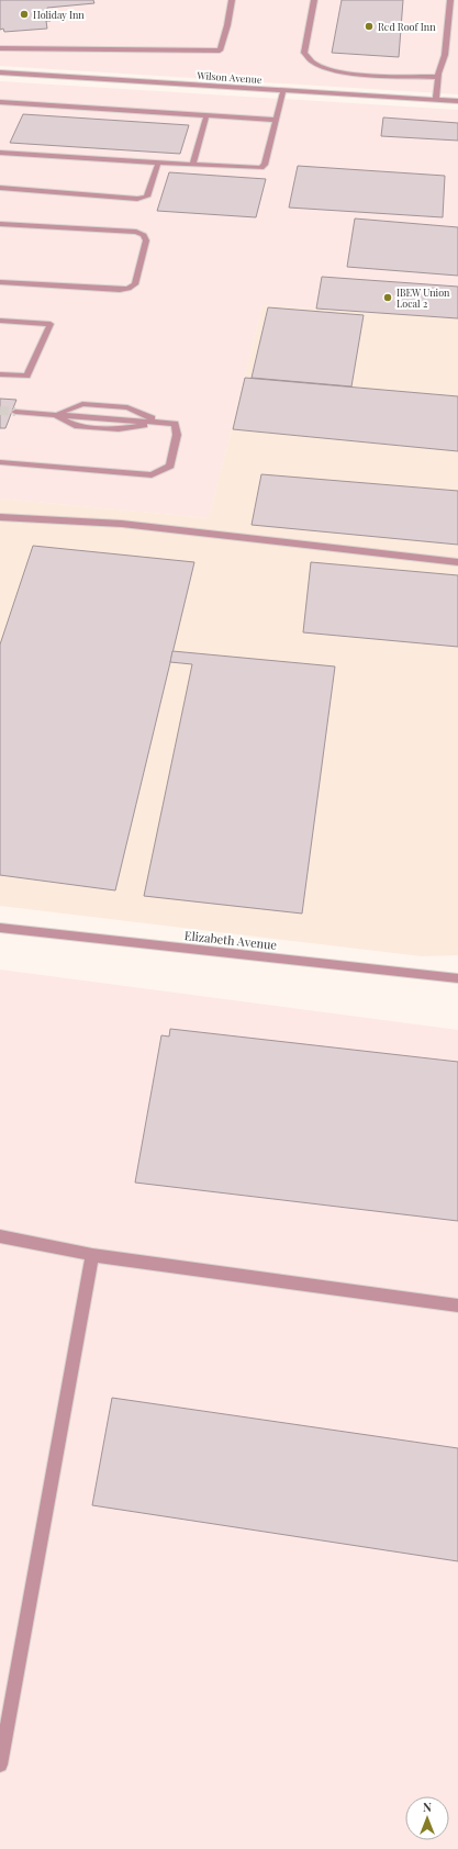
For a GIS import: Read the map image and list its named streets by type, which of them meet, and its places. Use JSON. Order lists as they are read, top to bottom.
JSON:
{
  "streets": {
    "street": ["Wilson Avenue", "Elizabeth Avenue"]
  },
  "places": ["Holiday Inn", "Red Roof Inn", "IBEW Union Local 2"],
  "north": "top"
}
